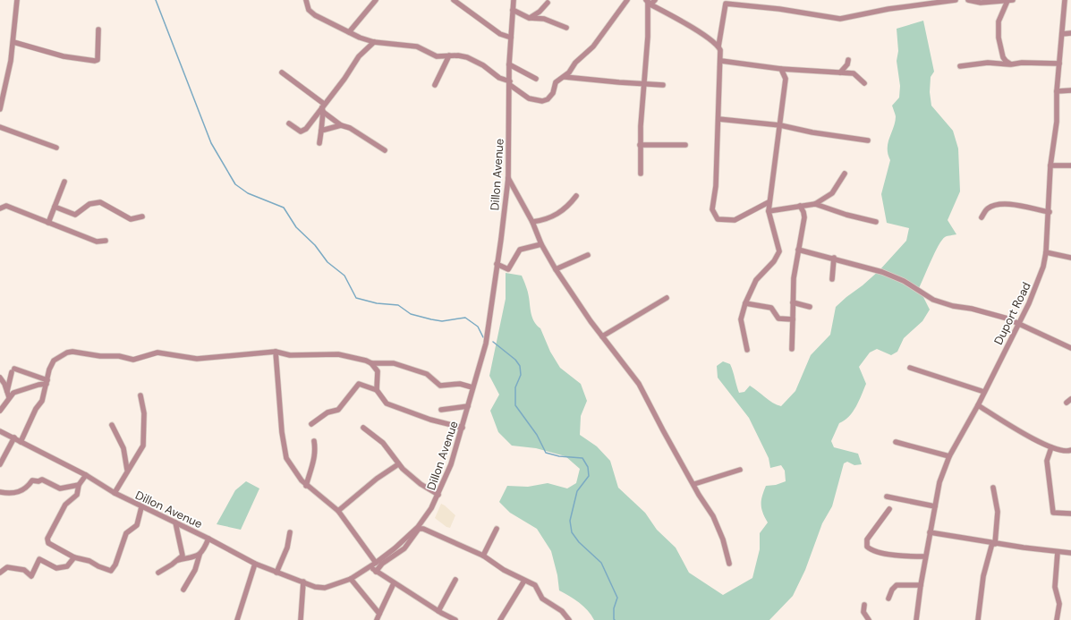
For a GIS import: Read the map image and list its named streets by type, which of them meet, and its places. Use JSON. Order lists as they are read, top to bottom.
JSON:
{
  "streets": {
    "street": ["Dillon Avenue", "Duport Road"]
  }
}
